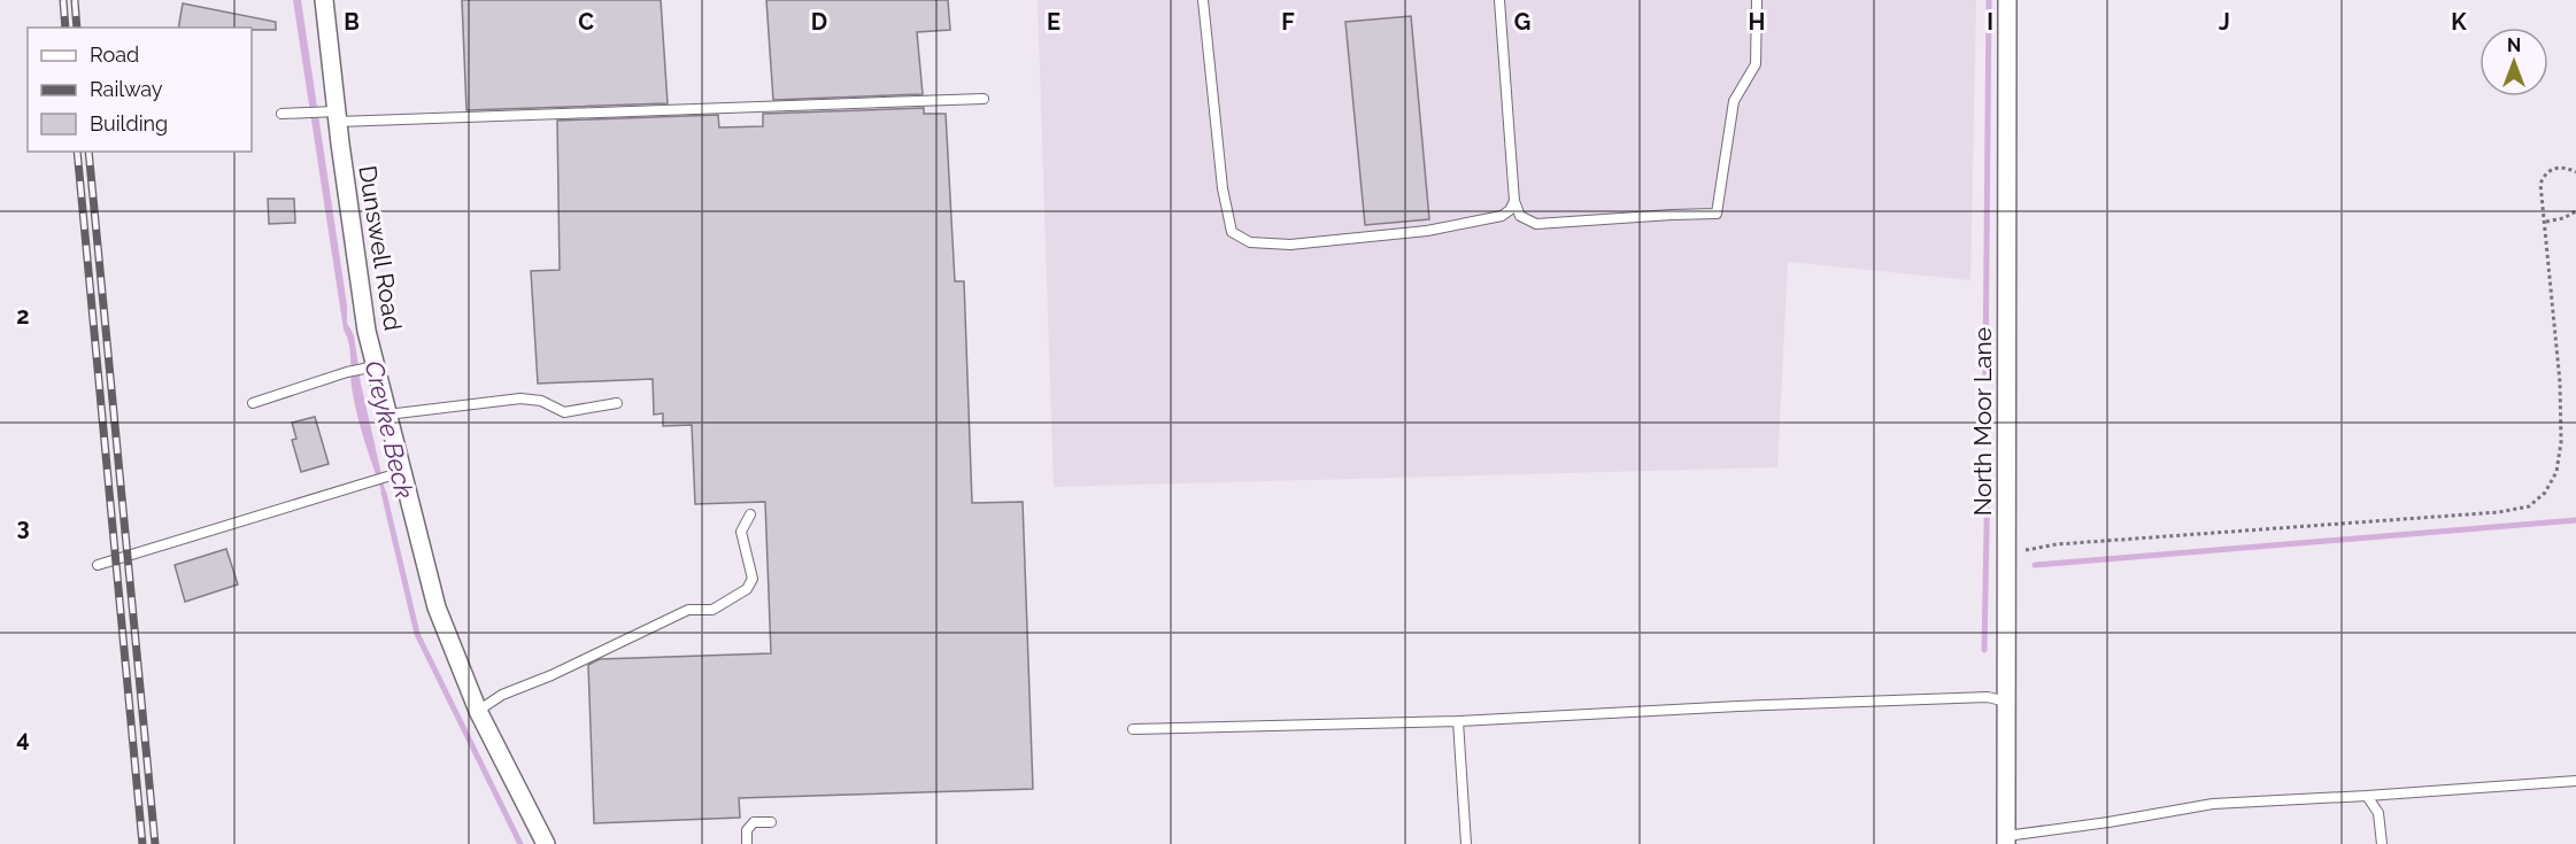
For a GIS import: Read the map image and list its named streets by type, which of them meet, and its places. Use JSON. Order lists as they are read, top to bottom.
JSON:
{
  "streets": {
    "street": ["Dunswell Road", "North Moor Lane"]
  },
  "water": ["Creyke Beck"],
  "legend": ["Road", "Railway", "Building"],
  "north": "top",
  "grid": {
    "columns": [
      "B",
      "C",
      "D",
      "E",
      "F",
      "G",
      "H",
      "I",
      "J",
      "K"
    ],
    "rows": ["2", "3", "4"]
  }
}
